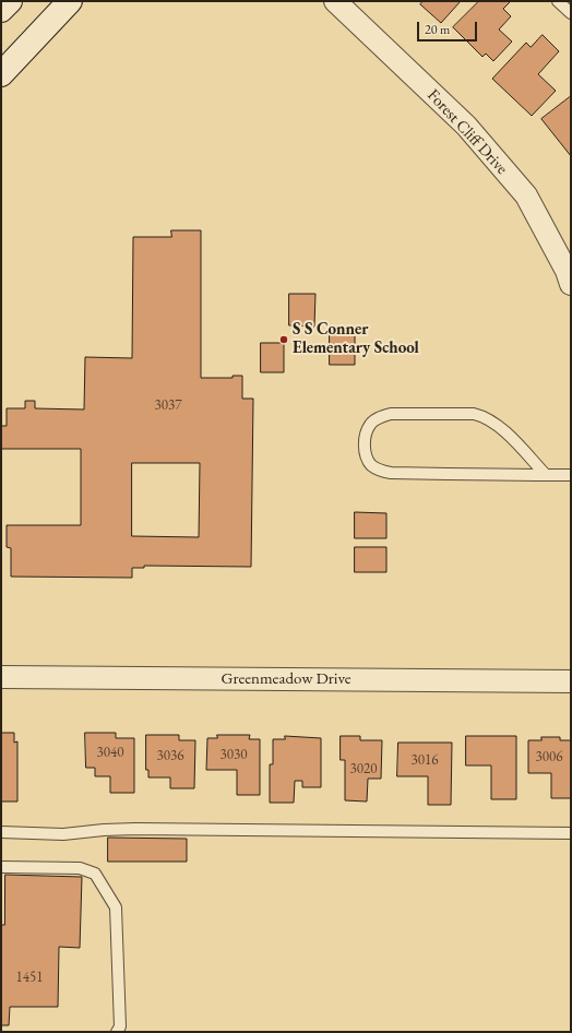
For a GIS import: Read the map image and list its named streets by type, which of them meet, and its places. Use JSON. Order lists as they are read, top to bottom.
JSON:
{
  "streets": {
    "street": ["Forest Cliff Drive", "Greenmeadow Drive"]
  },
  "places": ["S S Conner Elementary School"],
  "house_numbers": [
    "3037",
    "3040",
    "3030",
    "3036",
    "3006",
    "3016",
    "3020",
    "1451"
  ],
  "scale_bar": "20 m"
}
